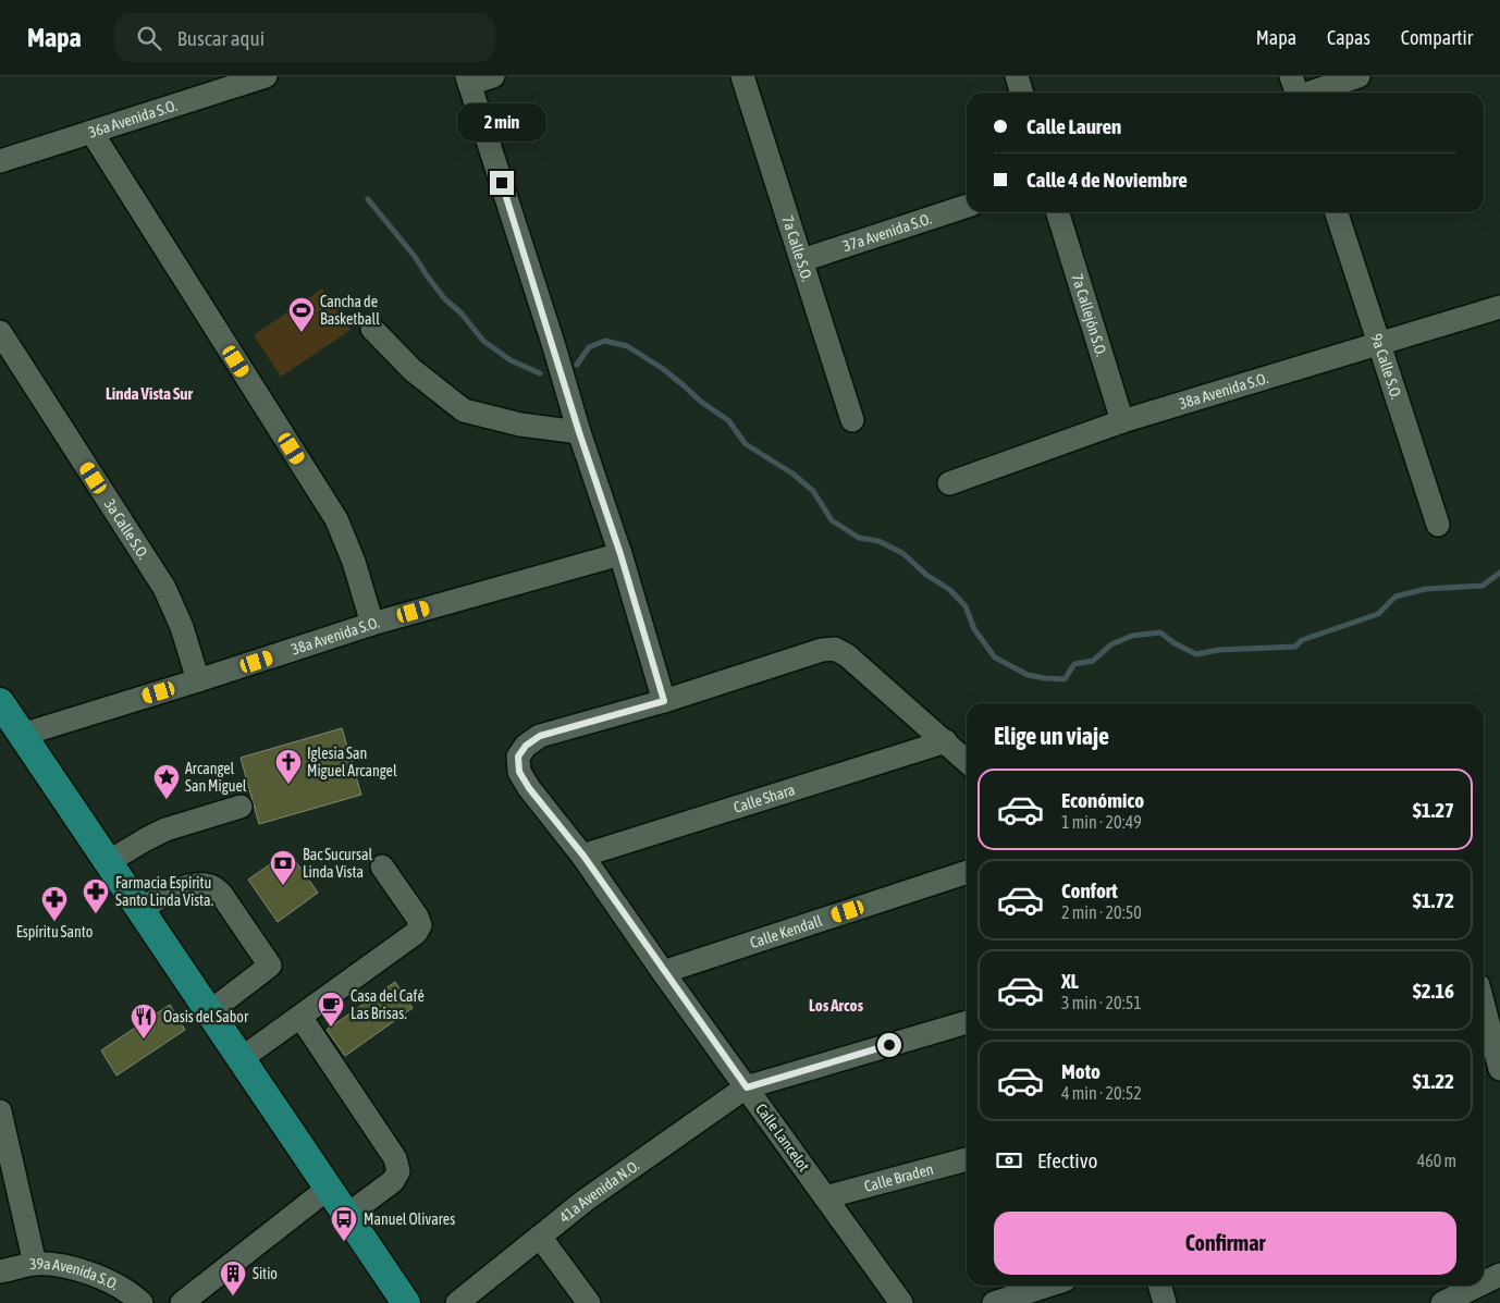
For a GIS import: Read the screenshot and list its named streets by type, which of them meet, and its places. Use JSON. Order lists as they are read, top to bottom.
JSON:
{
  "streets": {
    "street": [
      "36a Avenida S.O.",
      "37a Avenida S.O.",
      "7a Calle S.O.",
      "7a Callejón S.O.",
      "9a Calle S.O.",
      "38a Avenida S.O.",
      "3a Calle S.O.",
      "Calle Shara",
      "Calle Kendall",
      "Calle Lancelot",
      "Calle Braden",
      "41a Avenida N.O.",
      "39a Avenida S.O."
    ]
  },
  "crossings": [
    ["37a Avenida S.O.", "7a Calle S.O."],
    ["7a Callejón S.O.", "38a Avenida S.O."],
    ["9a Calle S.O.", "38a Avenida S.O."],
    ["38a Avenida S.O.", "3a Calle S.O."],
    ["Calle Shara", "Calle Lancelot"],
    ["Calle Kendall", "Calle Lancelot"],
    ["Calle Lancelot", "Calle Braden"],
    ["Calle Lancelot", "41a Avenida N.O."]
  ],
  "districts": ["Linda Vista Sur", "Los Arcos"],
  "places": {
    "sports": ["Cancha de Basketball"],
    "church": ["Iglesia San Miguel Arcangel"],
    "place": ["Arcangel San Miguel"],
    "bank": ["Bac Sucursal Linda Vista"],
    "pharmacy": ["Farmacia Espíritu Santo Linda Vista.", "Espíritu Santo"],
    "cafe": ["Casa del Café Las Brisas."],
    "restaurant": ["Oasis del Sabor"],
    "bus stop": ["Manuel Olivares"],
    "building": ["Sitio"]
  },
  "page": {
    "header": "Mapa",
    "search": "Buscar aquí",
    "nav": ["Mapa", "Capas", "Compartir"],
    "banner": ["Calle Lauren", "Calle 4 de Noviembre"],
    "bubble": "2 min",
    "heading": "Elige un viaje",
    "list": [
      {
        "name": "Económico",
        "note": "1 min · 20:49",
        "value": "$1.27"
      },
      {
        "name": "Confort",
        "note": "2 min · 20:50",
        "value": "$1.72"
      },
      {
        "name": "XL",
        "note": "3 min · 20:51",
        "value": "$2.16"
      },
      {
        "name": "Moto",
        "note": "4 min · 20:52",
        "value": "$1.22"
      }
    ],
    "pay": ["Efectivo", "460 m"],
    "buttons": "Confirmar"
  }
}
